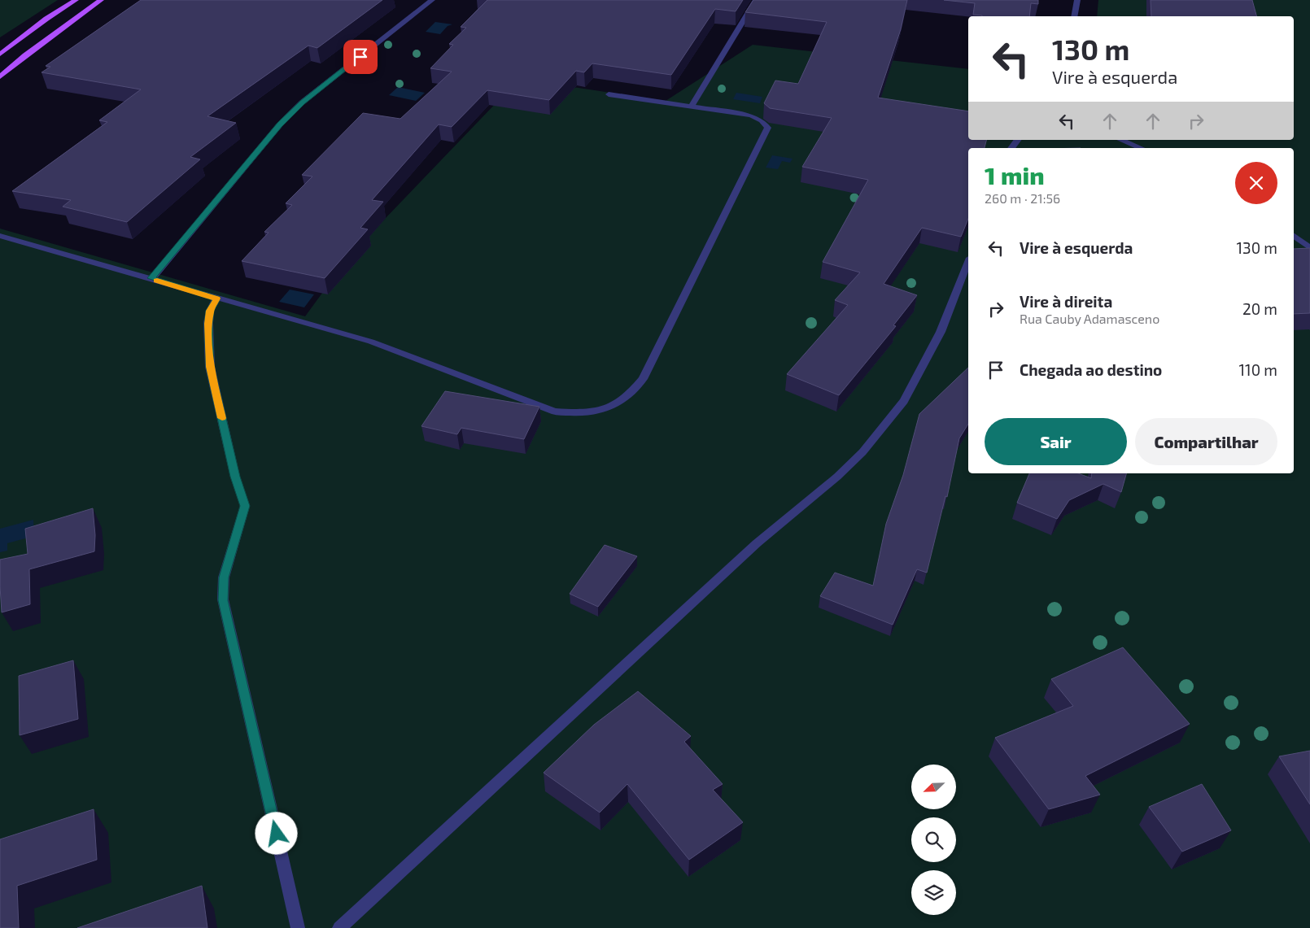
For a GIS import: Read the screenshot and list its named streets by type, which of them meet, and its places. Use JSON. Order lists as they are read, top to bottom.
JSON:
{
  "north": "bottom left",
  "page": {
    "turn": ["130 m", "Vire à esquerda"],
    "heading": ["1 min", "260 m · 21:56"],
    "list": [
      {
        "name": "Vire à esquerda",
        "value": "130 m"
      },
      {
        "name": "Vire à direita",
        "note": "Rua Cauby Adamasceno",
        "value": "20 m"
      },
      {
        "name": "Chegada ao destino",
        "value": "110 m"
      }
    ],
    "buttons": ["Sair", "Compartilhar"]
  }
}
